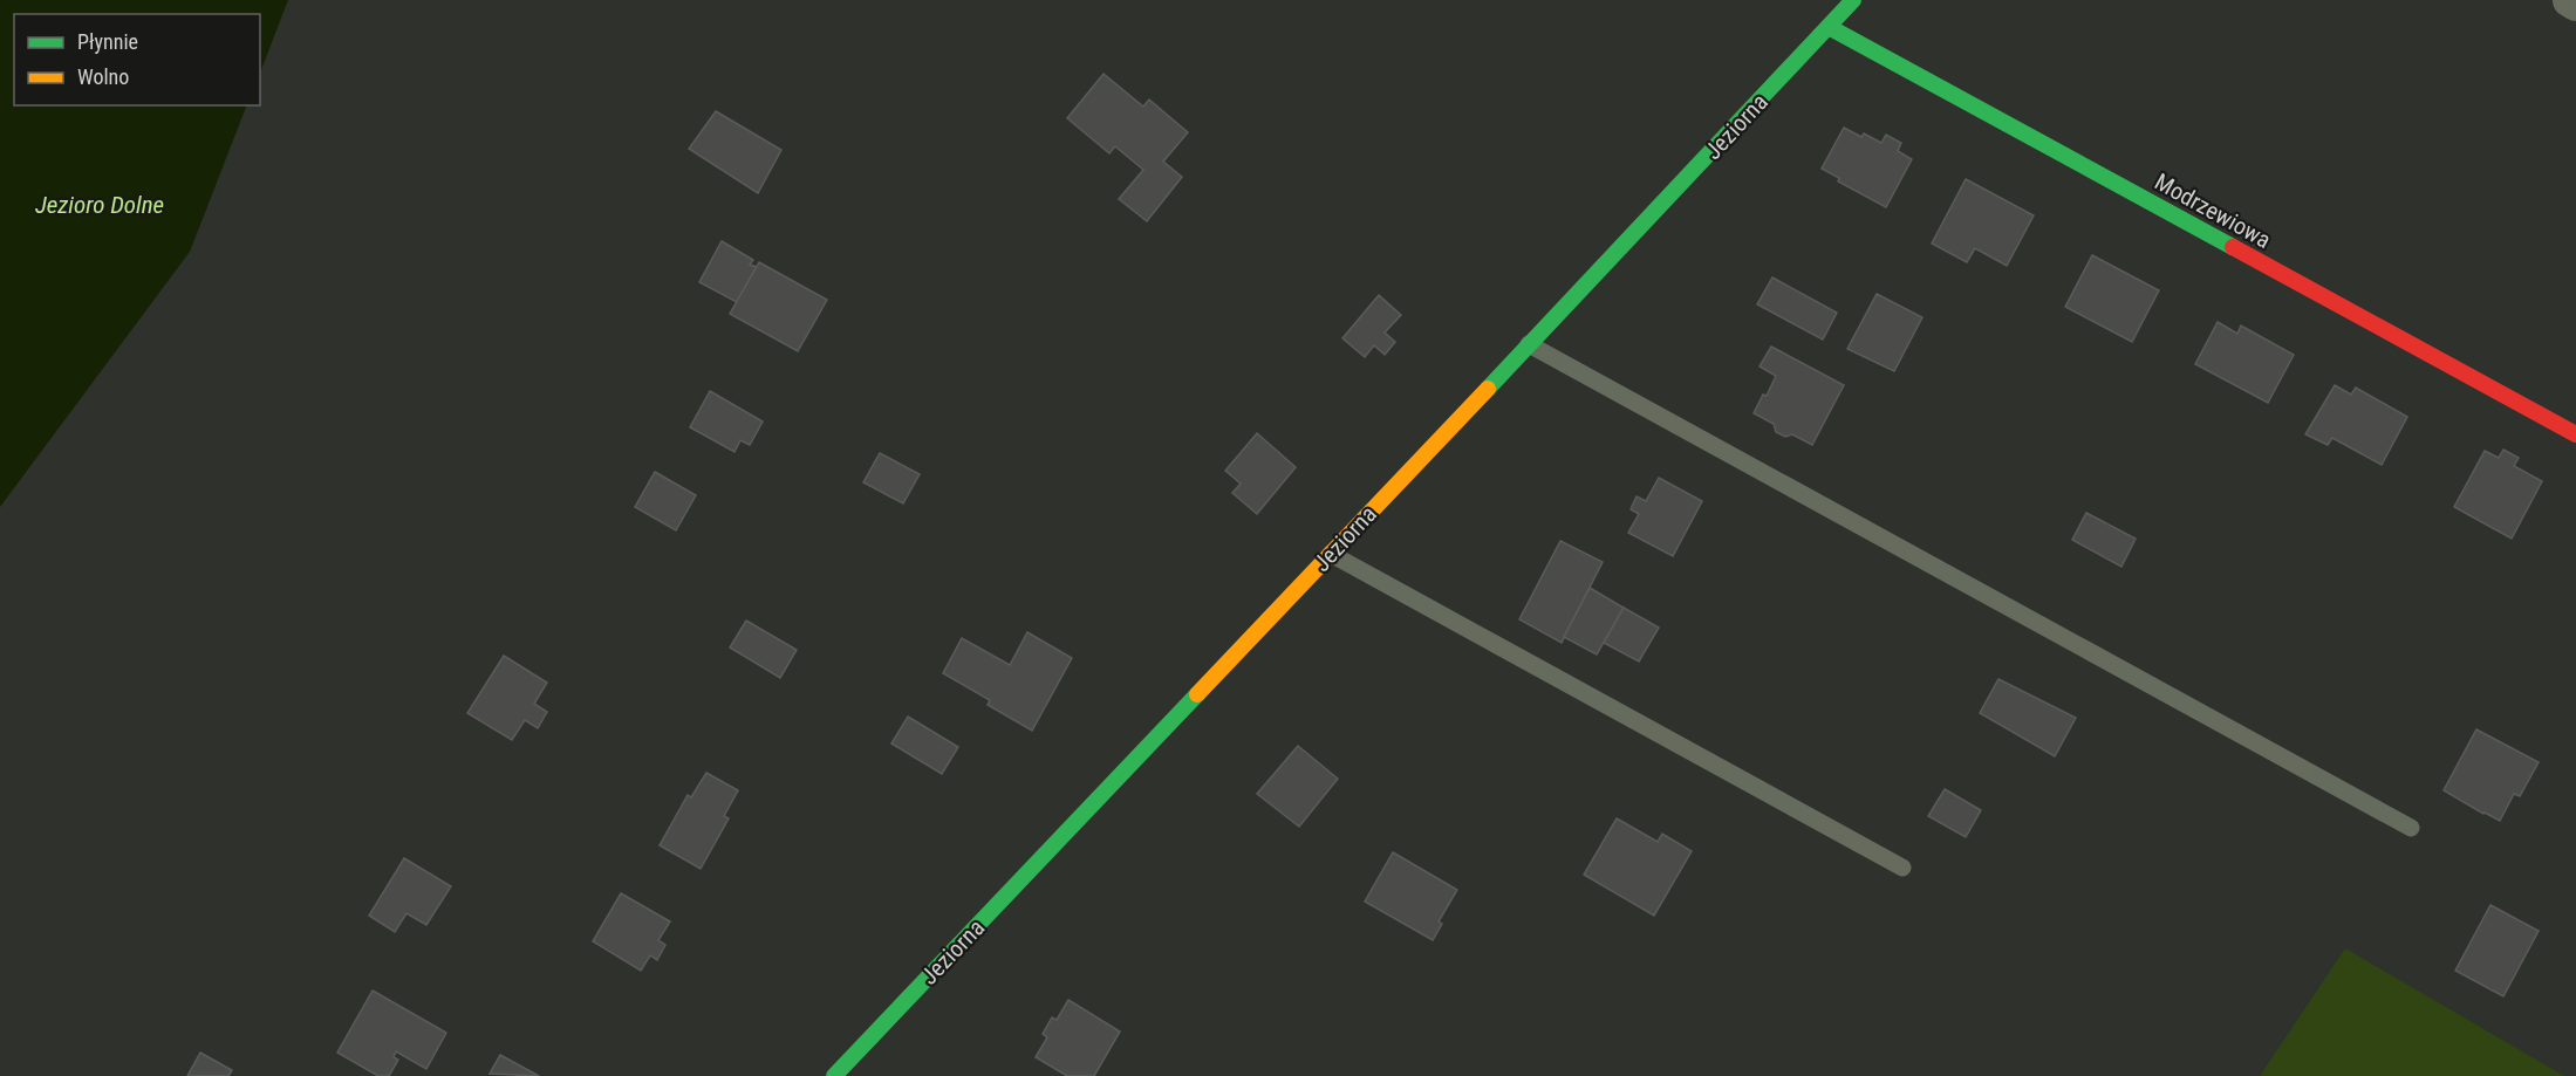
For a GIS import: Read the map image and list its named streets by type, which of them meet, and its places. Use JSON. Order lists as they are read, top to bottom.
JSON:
{
  "streets": {
    "street": ["Jeziorna", "Modrzewiowa"]
  },
  "crossings": [
    ["Jeziorna", "Modrzewiowa"]
  ],
  "water": ["Jezioro Dolne"],
  "legend": ["Płynnie", "Wolno"]
}
